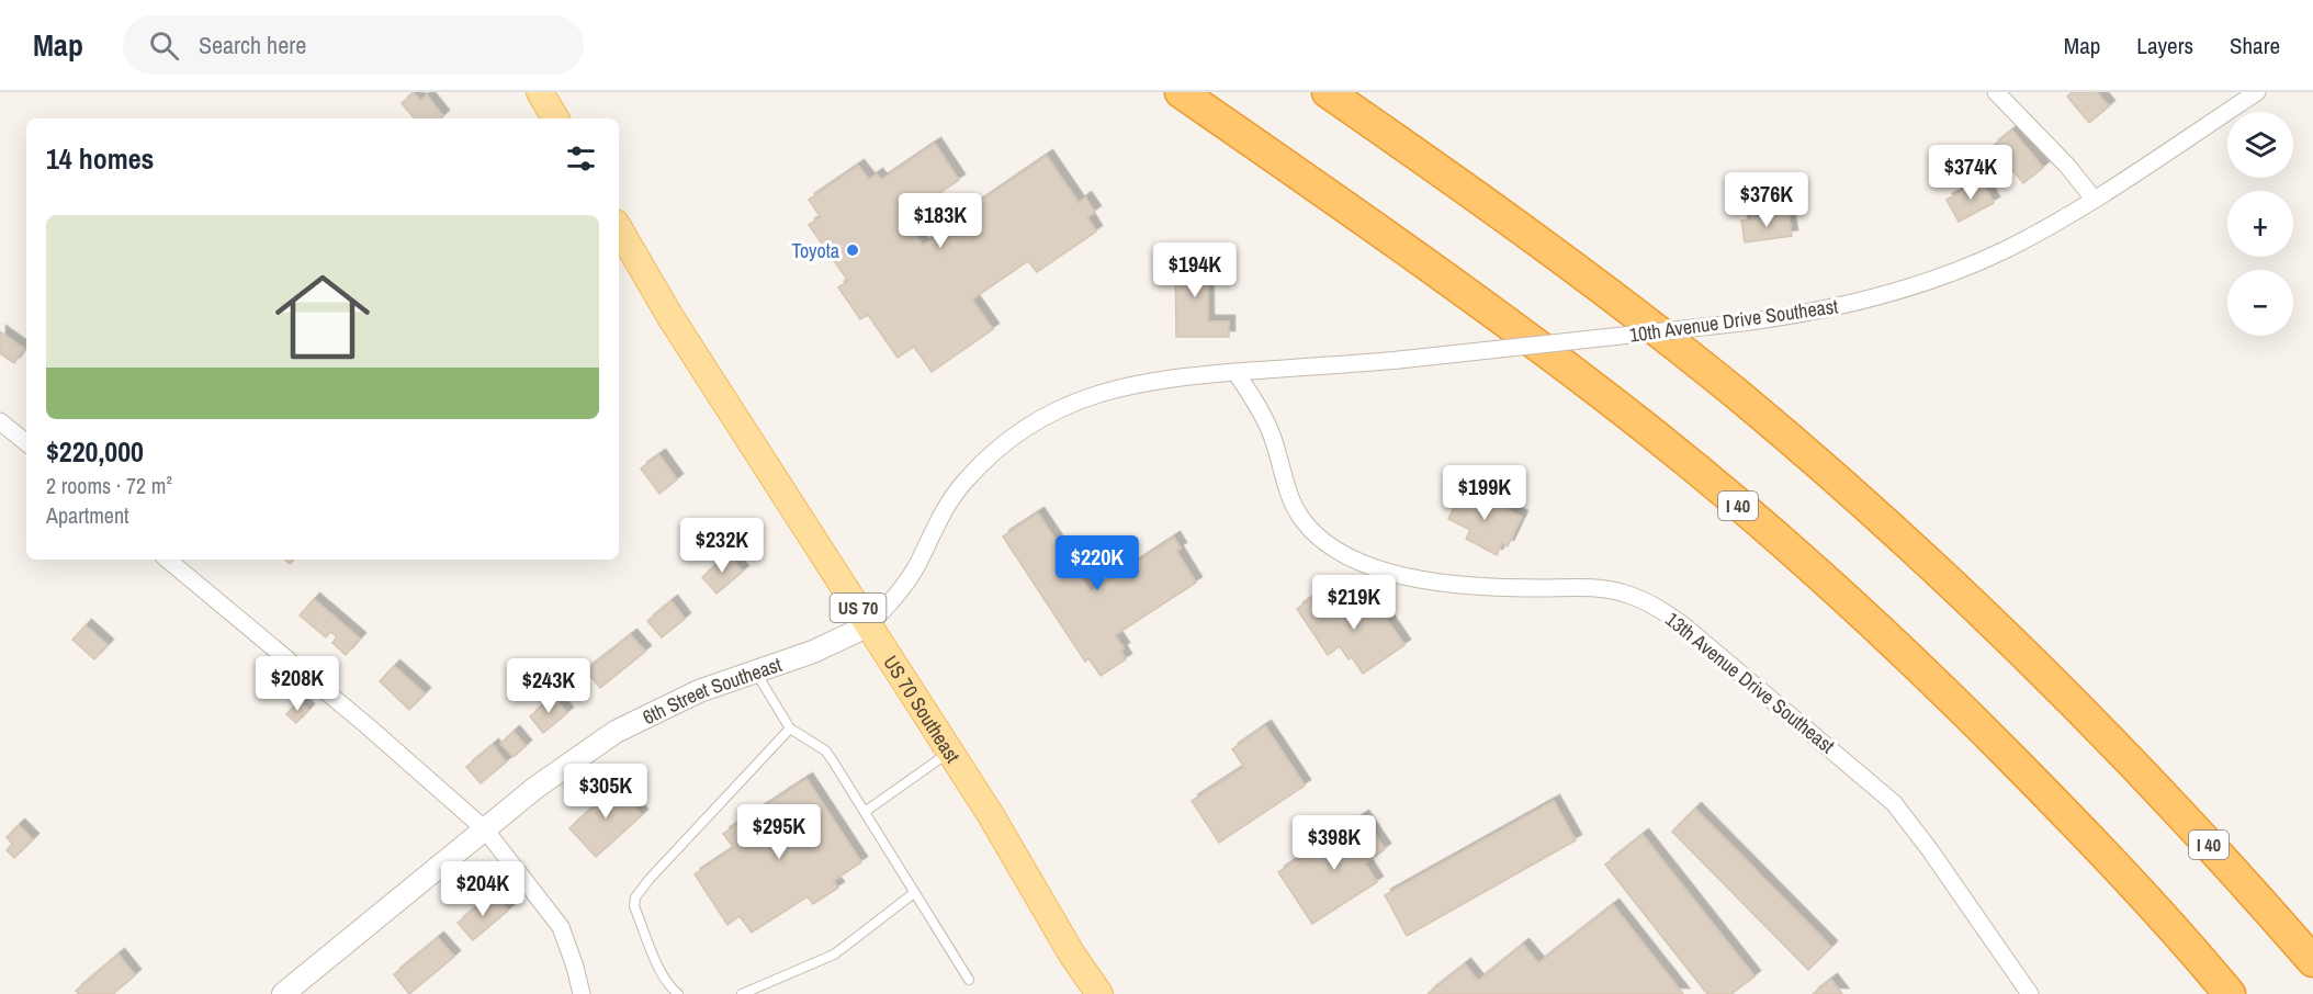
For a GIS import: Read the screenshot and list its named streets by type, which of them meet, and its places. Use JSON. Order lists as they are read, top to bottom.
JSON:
{
  "streets": {
    "highway": ["I 40"],
    "main road": ["US 70", "US 70 Southeast"],
    "street": ["10th Avenue Drive Southeast", "13th Avenue Drive Southeast", "6th Street Southeast"]
  },
  "crossings": [
    ["10th Avenue Drive Southeast", "13th Avenue Drive Southeast"],
    ["10th Avenue Drive Southeast", "6th Street Southeast"],
    ["10th Avenue Drive Southeast", "US 70 Southeast"],
    ["6th Street Southeast", "US 70 Southeast"]
  ],
  "places": ["Toyota"],
  "page": {
    "header": "Map",
    "search": "Search here",
    "nav": ["Map", "Layers", "Share"],
    "map_buttons": ["+", "−"],
    "heading": "14 homes",
    "price": [
      "$374K",
      "$376K",
      "$183K",
      "$194K",
      "$199K",
      "$232K",
      "$220K",
      "$219K",
      "$208K",
      "$243K",
      "$305K",
      "$295K",
      "$398K",
      "$204K"
    ],
    "list": [
      {
        "name": "$220,000",
        "note": "2 rooms · 72 m² · Apartment"
      }
    ]
  }
}
